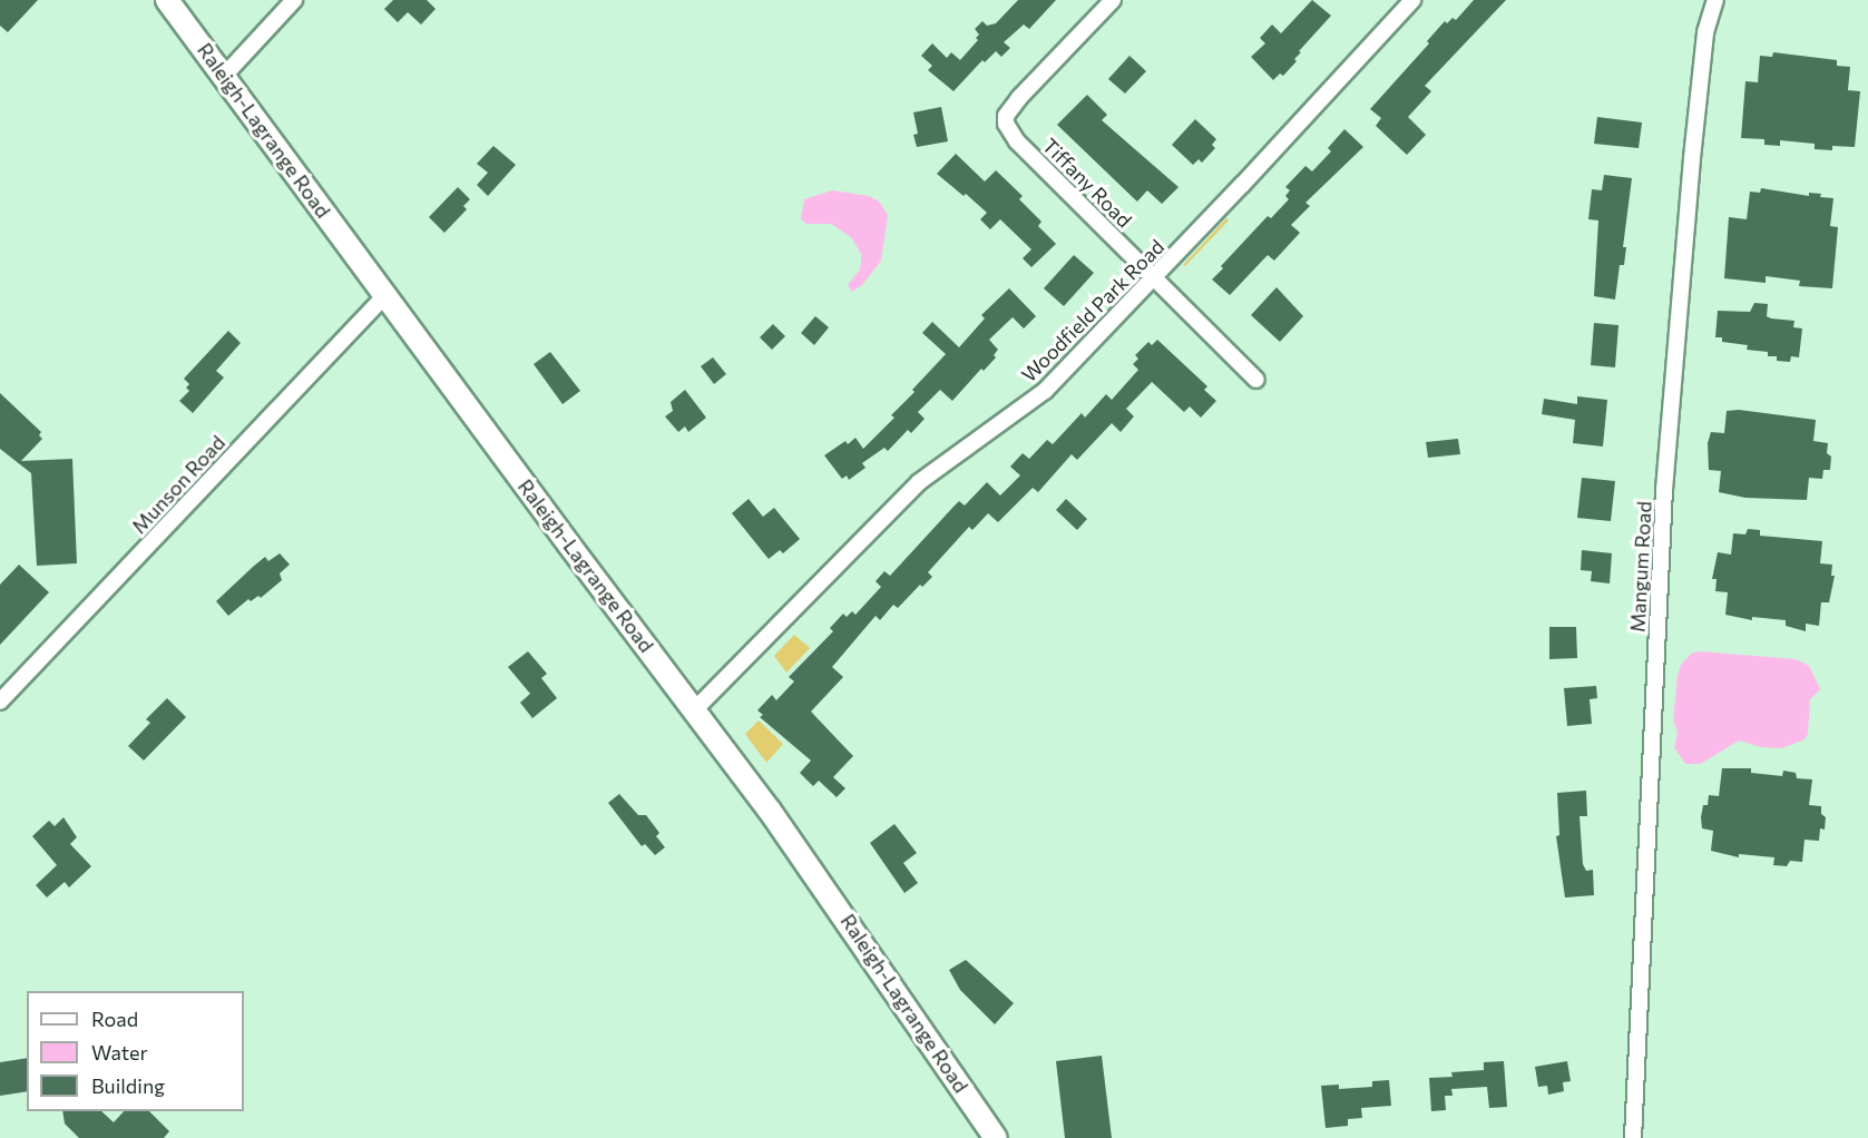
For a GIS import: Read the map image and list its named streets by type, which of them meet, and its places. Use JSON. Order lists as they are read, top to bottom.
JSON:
{
  "streets": {
    "main road": ["Raleigh-Lagrange Road"],
    "street": [
      "Tiffany Road",
      "Woodfield Park Road",
      "Munson Road",
      "Mangum Road"
    ]
  },
  "crossings": [
    ["Raleigh-Lagrange Road", "Woodfield Park Road"],
    ["Raleigh-Lagrange Road", "Munson Road"],
    ["Tiffany Road", "Woodfield Park Road"]
  ],
  "legend": ["Road", "Water", "Building"]
}
